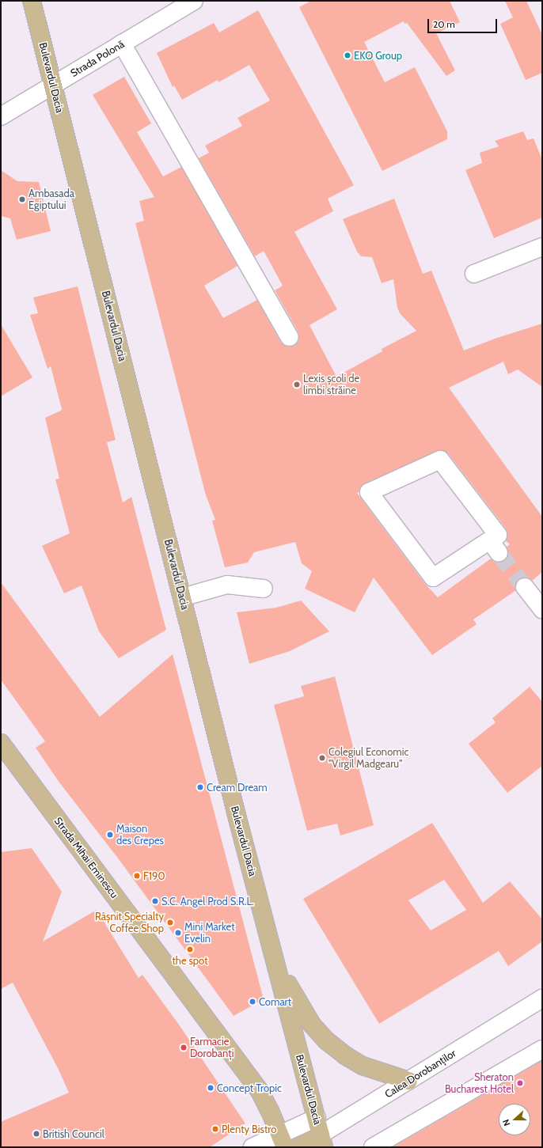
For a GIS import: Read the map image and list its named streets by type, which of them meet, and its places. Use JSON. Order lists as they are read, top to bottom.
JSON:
{
  "streets": {
    "main road": ["Bulevardul Dacia", "Strada Mihai Eminescu", "Calea Dorobanților"],
    "street": ["Strada Polonă"]
  },
  "crossings": [
    ["Strada Polonă", "Bulevardul Dacia"],
    ["Bulevardul Dacia", "Calea Dorobanților"]
  ],
  "places": [
    "EKO Group",
    "Ambasada Egiptului",
    "Lexis școli de limbi străine",
    "Colegiul Economic \"Virgil Madgearu\"",
    "Cream Dream",
    "Maison des Crepes",
    "F190",
    "S.C. Angel Prod S.R.L.",
    "Râșnit Specialty Coffee Shop",
    "Mini Market Evelin",
    "the spot",
    "Comart",
    "Farmacie Dorobanți",
    "Sheraton Bucharest Hotel",
    "Concept Tropic",
    "Plenty Bistro",
    "British Council"
  ],
  "scale_bar": "20 m",
  "north": "left"
}
